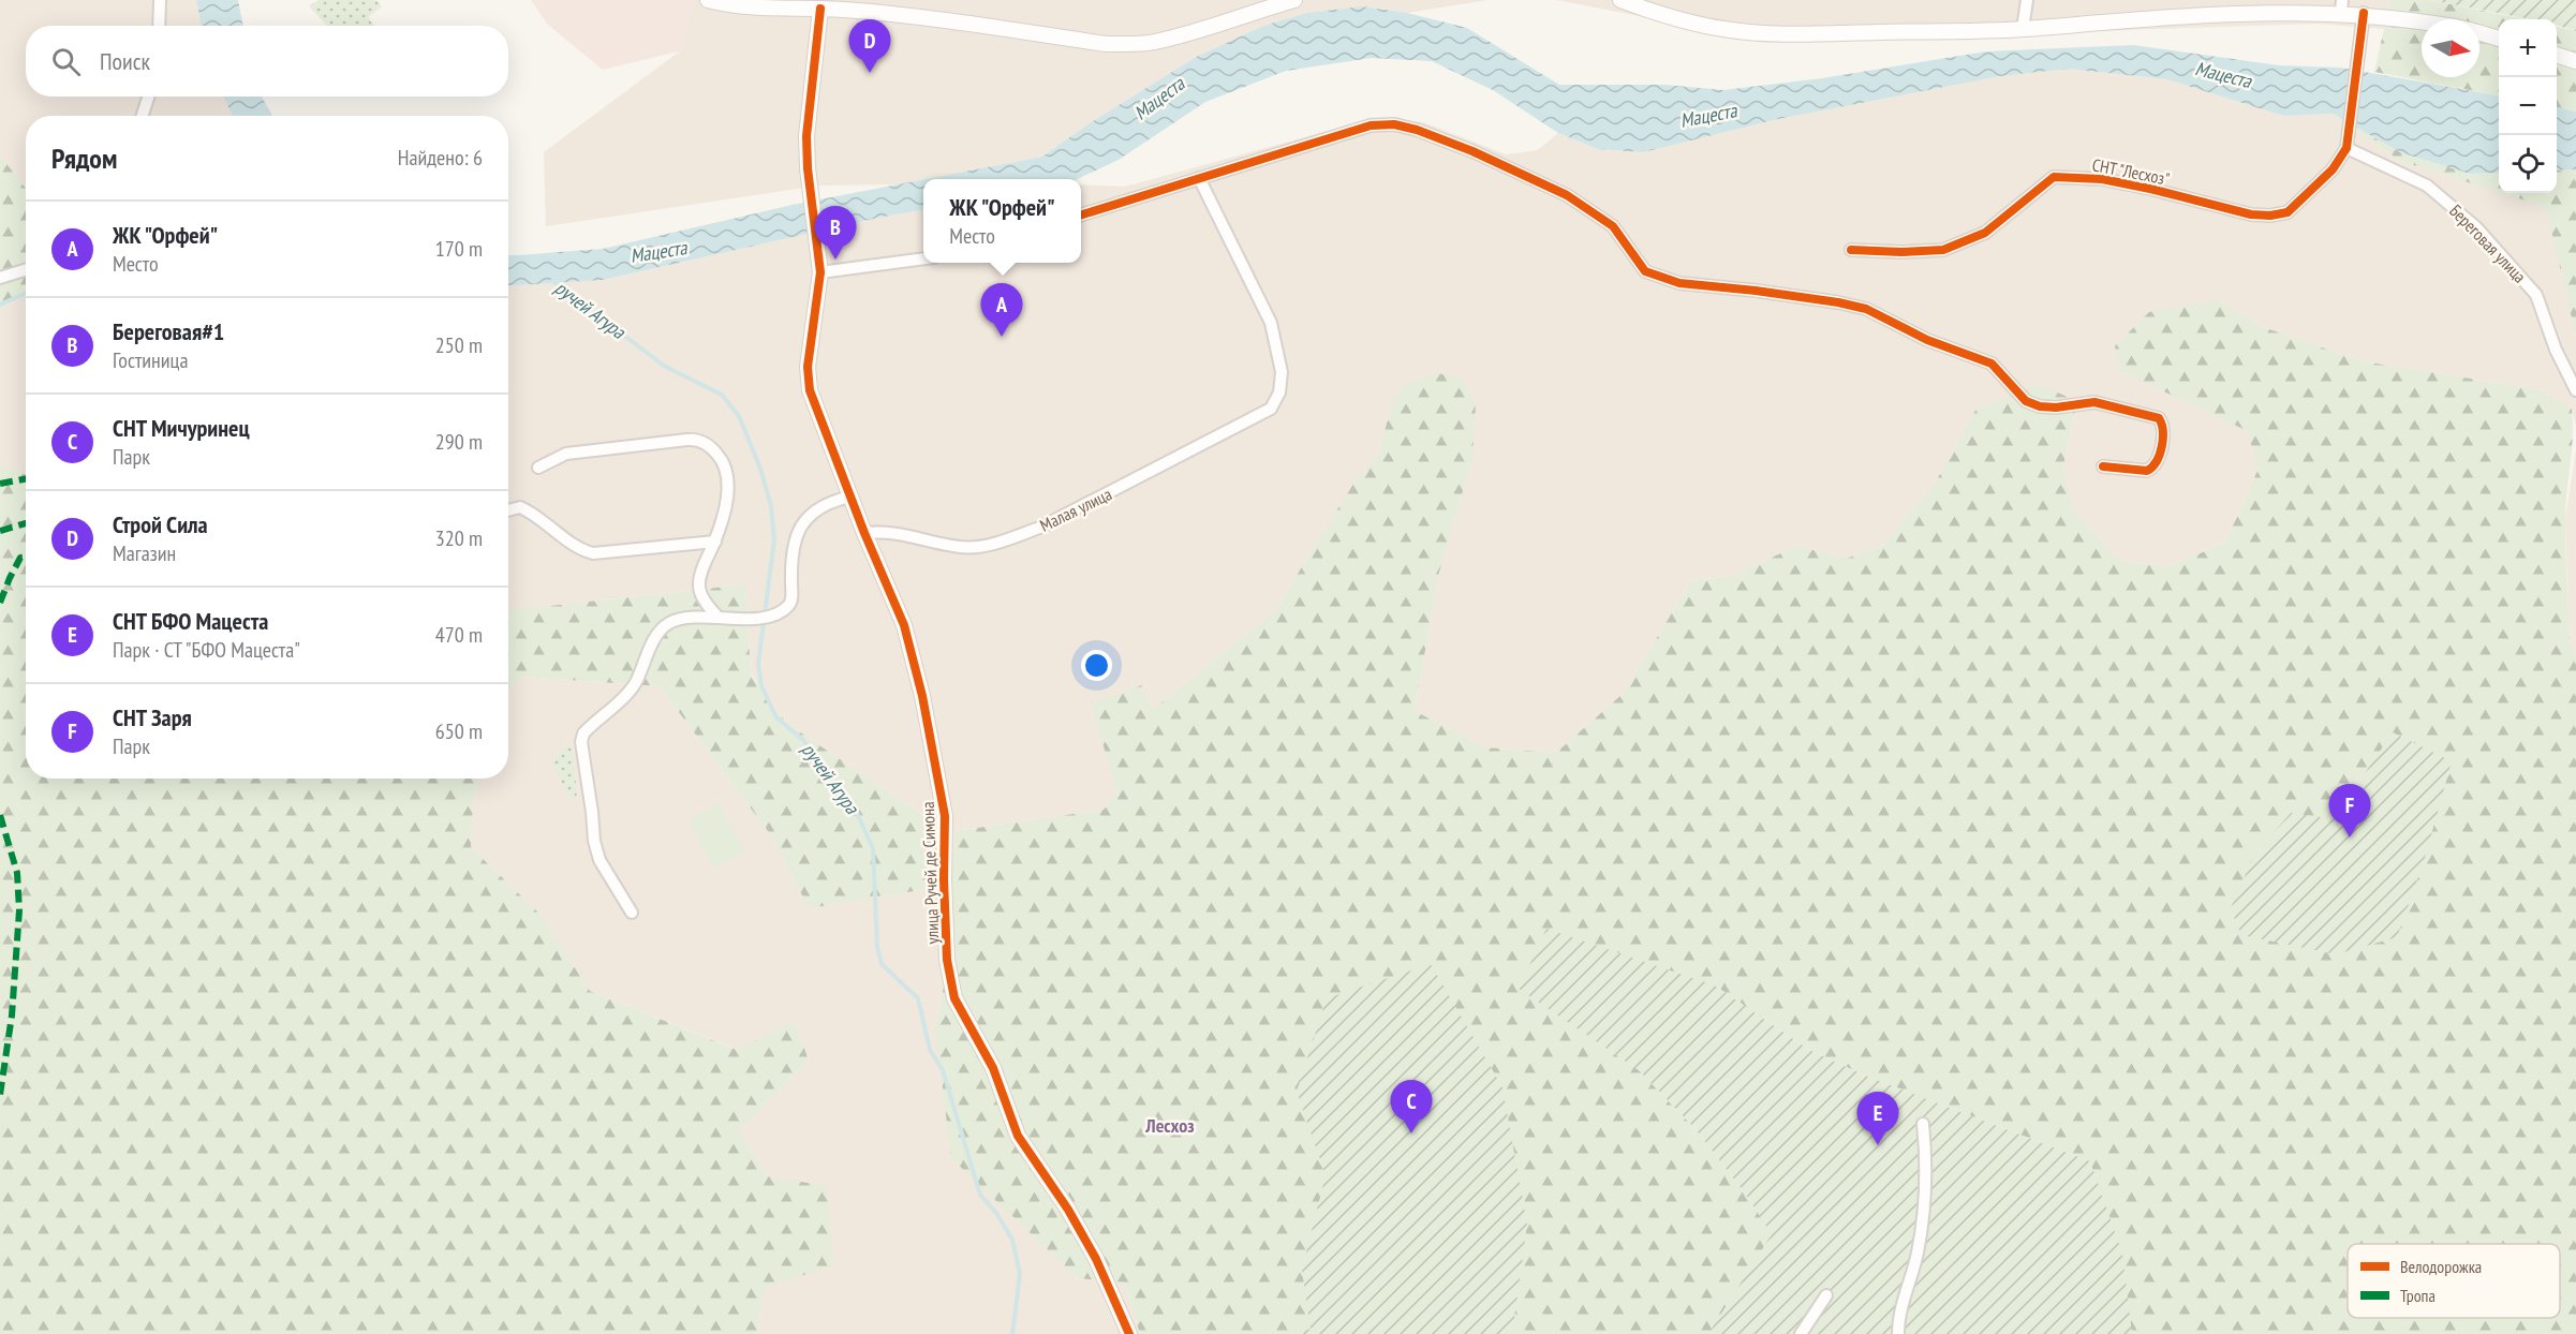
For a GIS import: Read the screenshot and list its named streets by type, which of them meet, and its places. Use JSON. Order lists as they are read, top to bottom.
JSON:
{
  "streets": {
    "main road": ["улица Ручей де Симона"],
    "street": ["СНТ \"Лесхоз\"", "Береговая улица", "Малая улица"]
  },
  "crossings": [
    ["СНТ \"Лесхоз\"", "Береговая улица"],
    ["Малая улица", "улица Ручей де Симона"]
  ],
  "districts": ["Лесхоз"],
  "water": ["Мацеста", "ручей Агура"],
  "legend": ["Велодорожка", "Тропа"],
  "north": "right",
  "page": {
    "map_buttons": ["+", "−"],
    "pins": [
      "D",
      "B",
      "A",
      "F",
      "C",
      "E"
    ],
    "search": "Поиск",
    "heading": ["Рядом", "Найдено: 6"],
    "popup": ["ЖК \"Орфей\"", "Место"],
    "list": [
      {
        "mark": "A",
        "name": "ЖК \"Орфей\"",
        "note": "Место",
        "value": "170 m"
      },
      {
        "mark": "B",
        "name": "Береговая#1",
        "note": "Гостиница",
        "value": "250 m"
      },
      {
        "mark": "C",
        "name": "СНТ Мичуринец",
        "note": "Парк",
        "value": "290 m"
      },
      {
        "mark": "D",
        "name": "Строй Сила",
        "note": "Магазин",
        "value": "320 m"
      },
      {
        "mark": "E",
        "name": "СНТ БФО Мацеста",
        "note": "Парк · СТ \"БФО Мацеста\"",
        "value": "470 m"
      },
      {
        "mark": "F",
        "name": "СНТ Заря",
        "note": "Парк",
        "value": "650 m"
      }
    ]
  }
}
